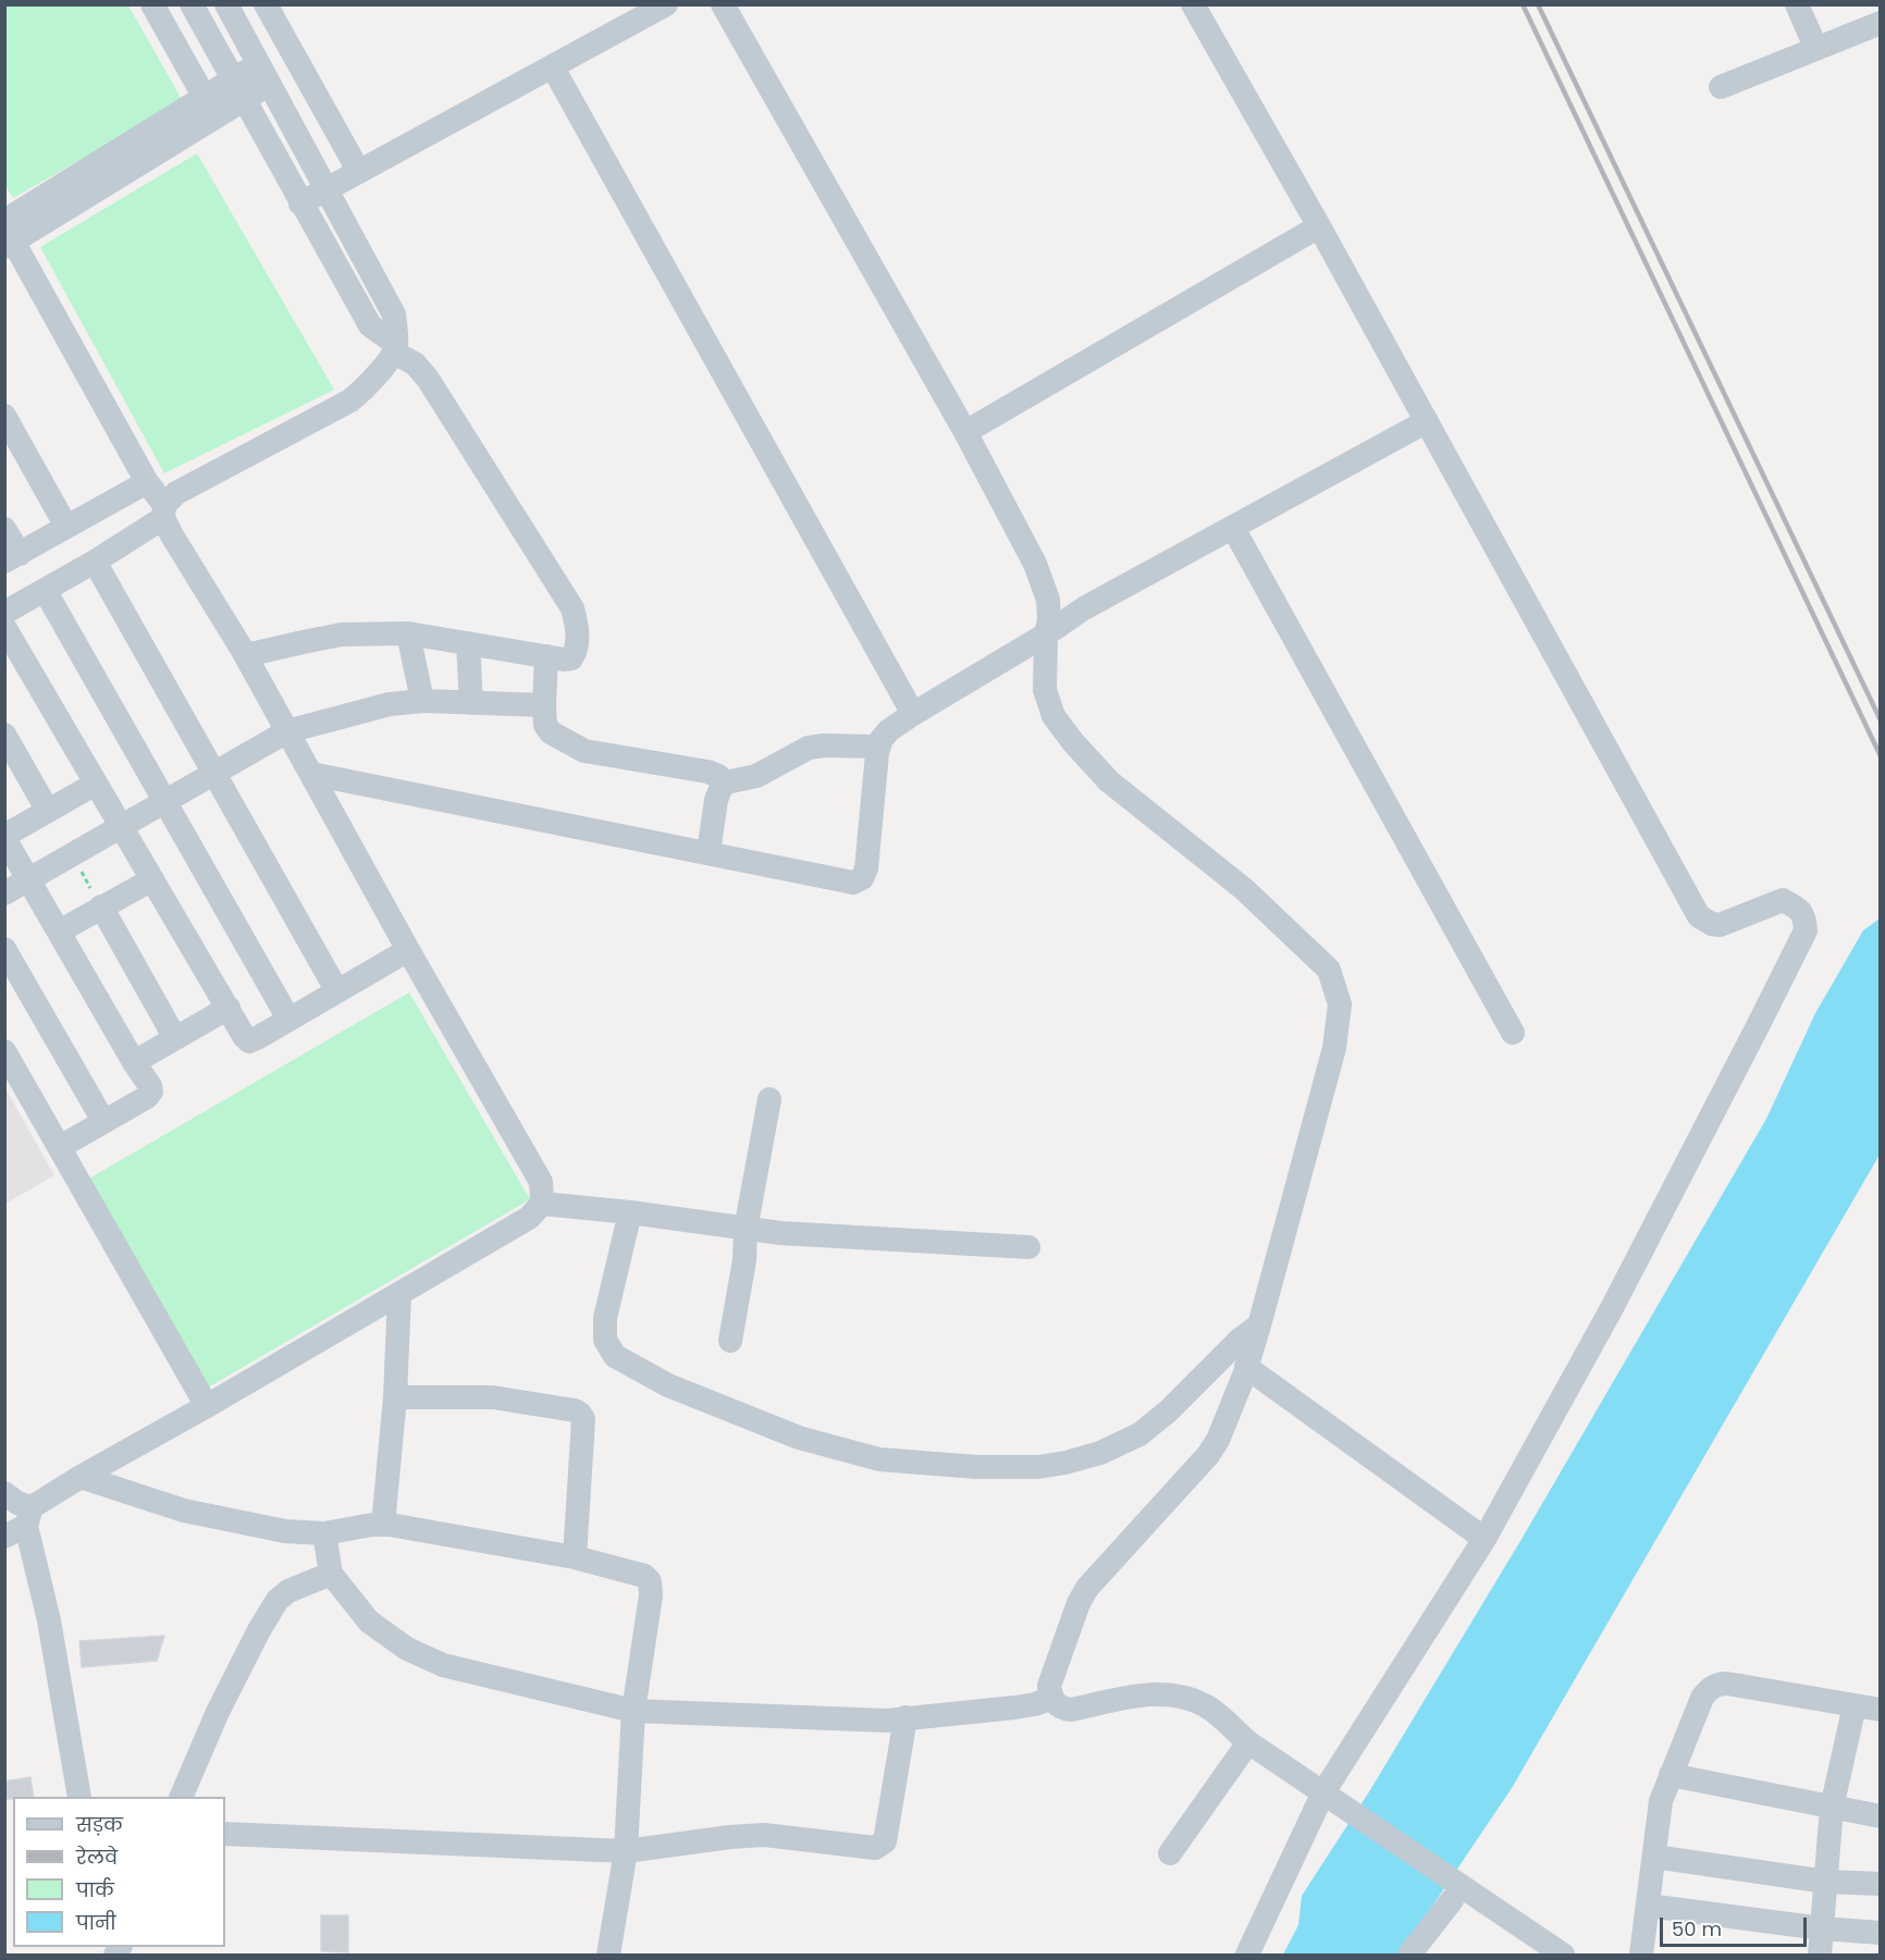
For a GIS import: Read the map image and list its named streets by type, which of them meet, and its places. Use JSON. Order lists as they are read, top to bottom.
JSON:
{
  "legend": [
    "सड़क",
    "रेलवे",
    "पार्क",
    "पानी"
  ],
  "scale_bar": "50 m"
}
